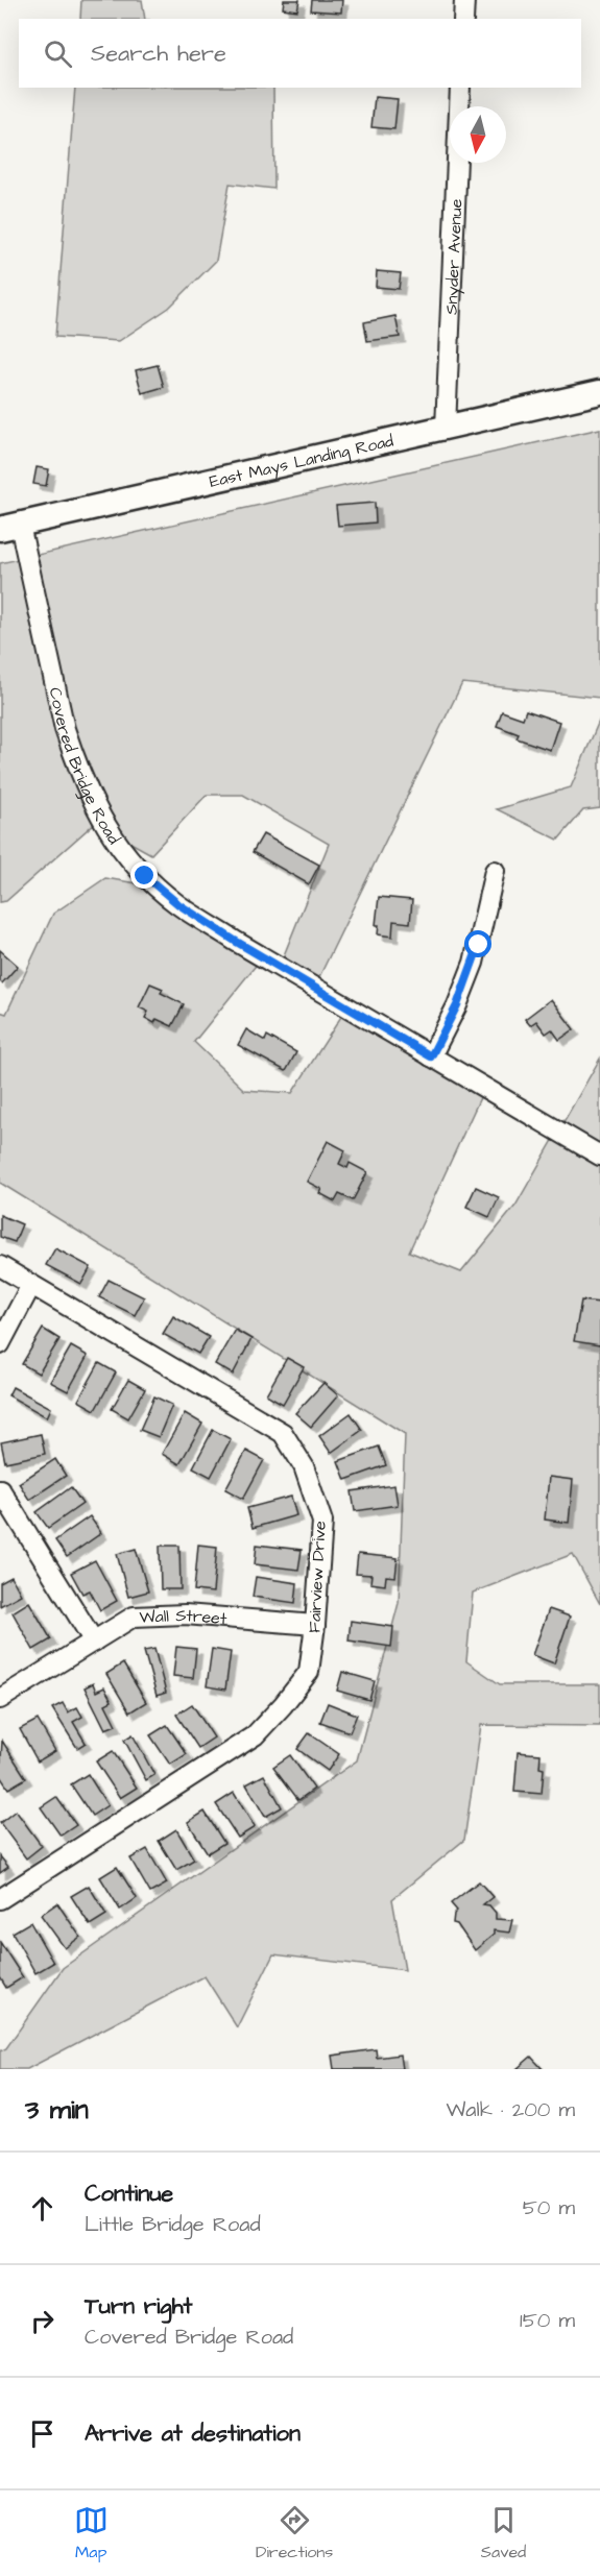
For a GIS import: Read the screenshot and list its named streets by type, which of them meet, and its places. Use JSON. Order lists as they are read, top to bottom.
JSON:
{
  "streets": {
    "main road": ["East Mays Landing Road"],
    "street": [
      "Snyder Avenue",
      "Covered Bridge Road",
      "Fairview Drive",
      "Wall Street"
    ]
  },
  "crossings": [
    ["Snyder Avenue", "East Mays Landing Road"],
    ["East Mays Landing Road", "Covered Bridge Road"],
    ["Fairview Drive", "Wall Street"]
  ],
  "north": "bottom",
  "page": {
    "search": "Search here",
    "heading": ["3 min", "Walk · 200 m"],
    "list": [
      ["Continue", "Little Bridge Road", "50 m"],
      ["Turn right", "Covered Bridge Road", "150 m"],
      "Arrive at destination"
    ],
    "nav": ["Map", "Directions", "Saved"]
  }
}
